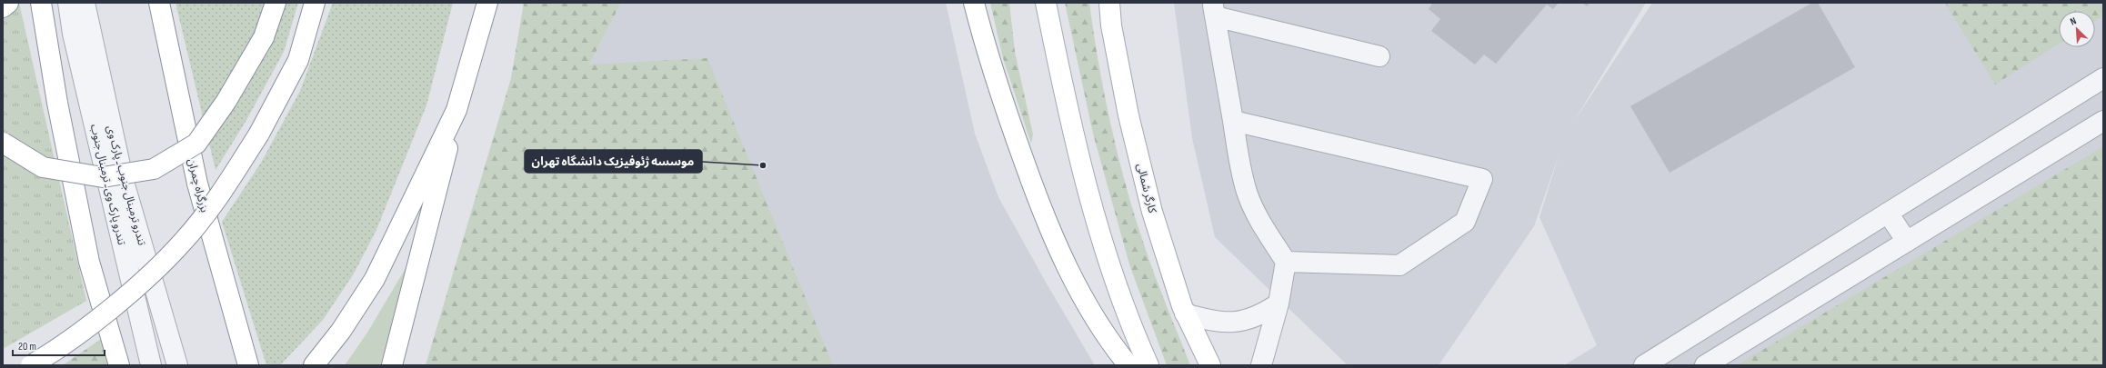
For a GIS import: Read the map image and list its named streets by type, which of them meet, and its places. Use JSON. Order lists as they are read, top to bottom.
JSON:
{
  "streets": {
    "main road": ["بزرگراه چمران", "کارگر شمالی"],
    "lane": ["تندرو پارک وی ـ ترمینال جنوب", "تندرو ترمینال جنوب ـ پارک وی"]
  },
  "places": ["موسسه ژئوفیزیک دانشگاه تهران"],
  "scale_bar": "20 m",
  "north": "top left"
}
